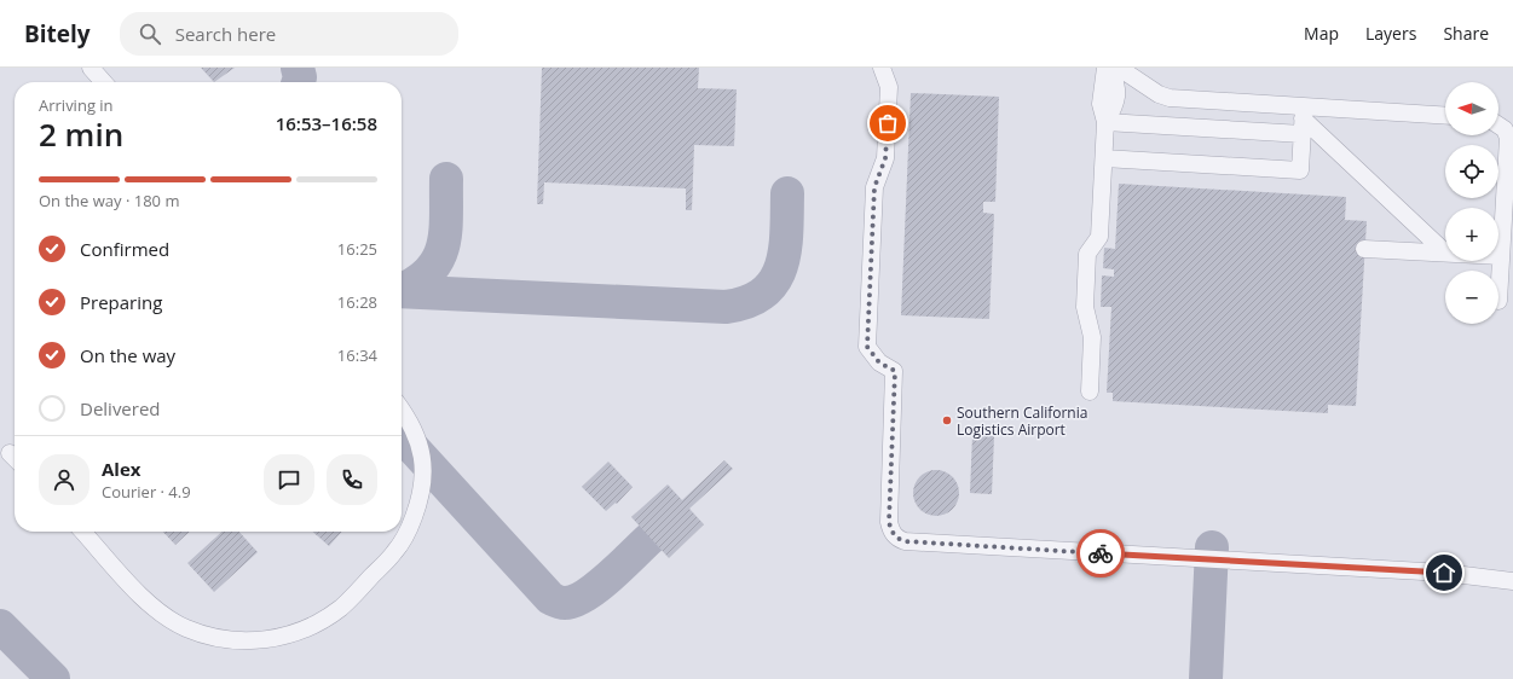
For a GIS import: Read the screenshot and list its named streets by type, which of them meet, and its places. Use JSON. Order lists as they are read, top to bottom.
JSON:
{
  "places": ["Southern California Logistics Airport"],
  "north": "left",
  "page": {
    "header": "Bitely",
    "search": "Search here",
    "nav": ["Map", "Layers", "Share"],
    "map_buttons": ["+", "−"],
    "heading": ["2 min", "Arriving in", "16:53–16:58"],
    "panel": ["Alex", "Courier · 4.9"],
    "bar": "On the way · 180 m",
    "list": [
      ["Confirmed", "16:25"],
      ["Preparing", "16:28"],
      ["On the way", "16:34"],
      "Delivered"
    ]
  }
}
